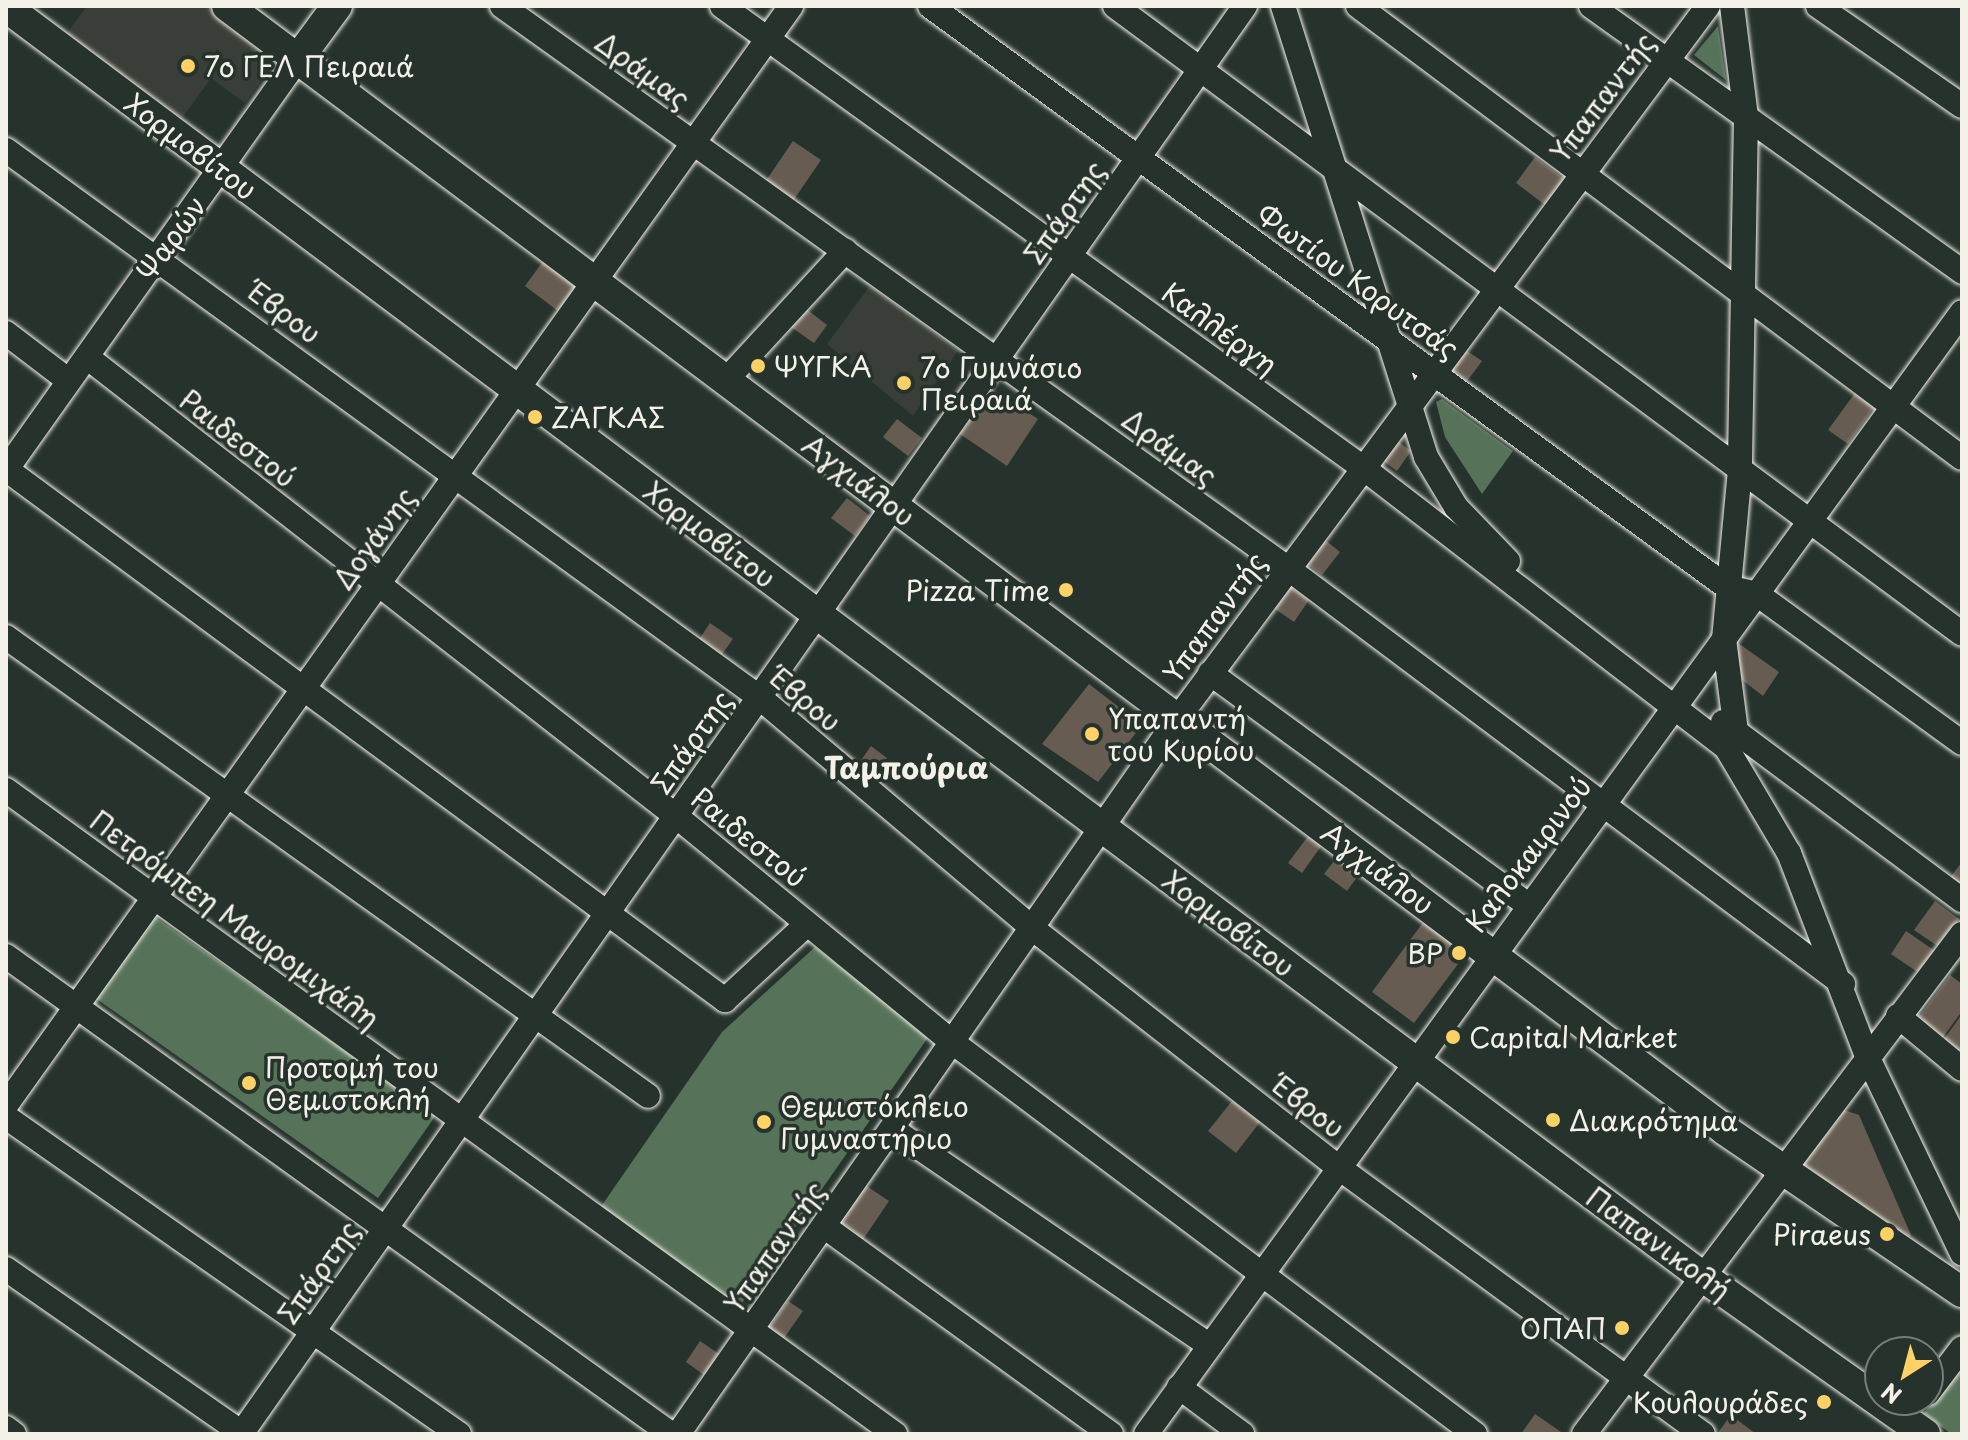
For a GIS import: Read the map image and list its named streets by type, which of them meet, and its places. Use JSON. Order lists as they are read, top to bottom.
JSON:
{
  "streets": {
    "main road": [
      "Χορμοβίτου",
      "Ψαρών",
      "Αγχιάλου",
      "Παπανικολή"
    ],
    "street": [
      "Δράμας",
      "Υπαπαντής",
      "Σπάρτης",
      "Φωτίου Κορυτσάς",
      "Έβρου",
      "Καλλέργη",
      "Ραιδεστού",
      "Δογάνης",
      "Καλοκαιρινού",
      "Πετρόμπεη Μαυρομιχάλη"
    ]
  },
  "crossings": [
    ["Δράμας", "Υπαπαντής"],
    ["Δράμας", "Σπάρτης"],
    ["Δράμας", "Δογάνης"],
    ["Δράμας", "Καλοκαιρινού"],
    ["Υπαπαντής", "Χορμοβίτου"],
    ["Υπαπαντής", "Φωτίου Κορυτσάς"],
    ["Υπαπαντής", "Έβρου"],
    ["Υπαπαντής", "Καλλέργη"],
    ["Υπαπαντής", "Ραιδεστού"],
    ["Υπαπαντής", "Αγχιάλου"],
    ["Υπαπαντής", "Πετρόμπεη Μαυρομιχάλη"],
    ["Χορμοβίτου", "Σπάρτης"],
    ["Χορμοβίτου", "Ψαρών"],
    ["Χορμοβίτου", "Δογάνης"],
    ["Χορμοβίτου", "Καλοκαιρινού"],
    ["Χορμοβίτου", "Παπανικολή"],
    ["Σπάρτης", "Φωτίου Κορυτσάς"],
    ["Σπάρτης", "Έβρου"],
    ["Σπάρτης", "Καλλέργη"],
    ["Σπάρτης", "Ραιδεστού"],
    ["Σπάρτης", "Αγχιάλου"],
    ["Σπάρτης", "Πετρόμπεη Μαυρομιχάλη"],
    ["Ψαρών", "Έβρου"],
    ["Ψαρών", "Ραιδεστού"],
    ["Ψαρών", "Αγχιάλου"],
    ["Φωτίου Κορυτσάς", "Καλοκαιρινού"],
    ["Έβρου", "Δογάνης"],
    ["Έβρου", "Καλοκαιρινού"],
    ["Καλλέργη", "Δογάνης"],
    ["Καλλέργη", "Καλοκαιρινού"],
    ["Ραιδεστού", "Δογάνης"],
    ["Ραιδεστού", "Καλοκαιρινού"],
    ["Αγχιάλου", "Δογάνης"],
    ["Αγχιάλου", "Καλοκαιρινού"],
    ["Δογάνης", "Πετρόμπεη Μαυρομιχάλη"],
    ["Καλοκαιρινού", "Παπανικολή"]
  ],
  "districts": ["Ταμπούρια"],
  "places": [
    "7ο ΓΕΛ Πειραιά",
    "ΨΥΓΚΑ",
    "7ο Γυμνάσιο Πειραιά",
    "ΖΑΓΚΑΣ",
    "Pizza Time",
    "Υπαπαντή του Κυρίου",
    "BP",
    "Capital Market",
    "Προτομή του Θεμιστοκλή",
    "Διακρότημα",
    "Θεμιστόκλειο Γυμναστήριο",
    "Piraeus",
    "ΟΠΑΠ",
    "Κουλουράδες"
  ],
  "north": "bottom left"
}
